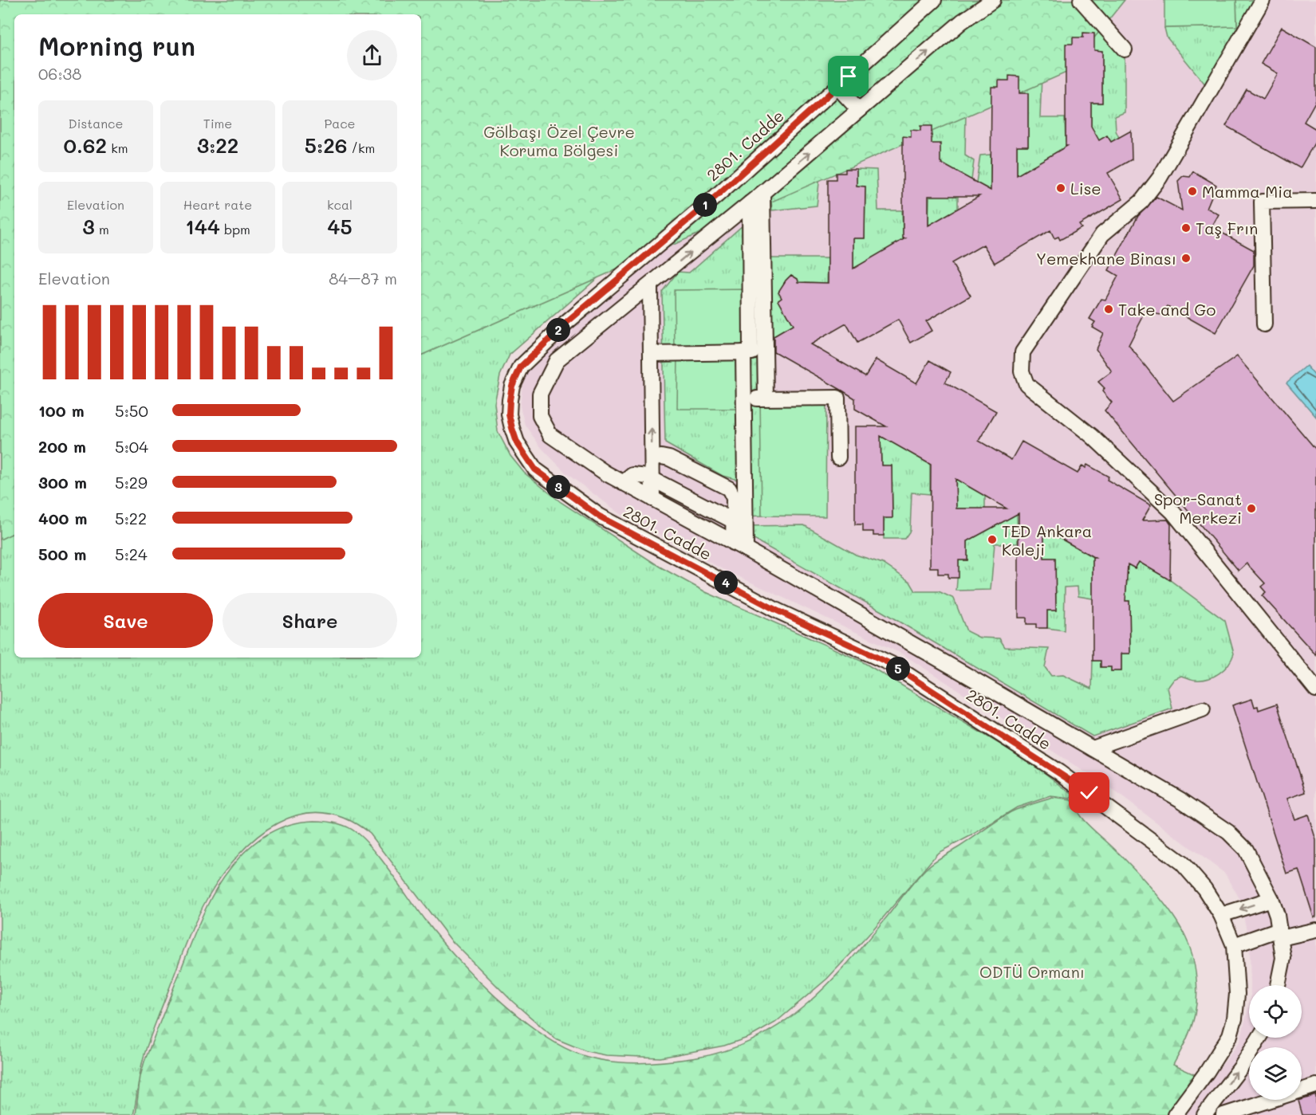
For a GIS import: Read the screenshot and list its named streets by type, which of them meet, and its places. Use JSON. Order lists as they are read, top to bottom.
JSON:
{
  "streets": {
    "street": ["2801. Cadde"]
  },
  "parks": ["Gölbaşı Özel Çevre Koruma Bölgesi", "ODTÜ Ormanı"],
  "places": [
    "Lise",
    "Mamma Mia",
    "Taş Frın",
    "Yemekhane Binası",
    "Take and Go",
    "Spor-Sanat Merkezi",
    "TED Ankara Koleji"
  ],
  "page": {
    "heading": ["Morning run", "06:38"],
    "stats": [
      ["Distance", "0.62 km"],
      ["Time", "3:22"],
      ["Pace", "5:26 /km"],
      ["Elevation", "3 m"],
      ["Heart rate", "144 bpm"],
      ["kcal", "45"]
    ],
    "pins": [
      "1",
      "2",
      "3",
      "4",
      "5"
    ],
    "chart": ["Elevation", "84–87 m"],
    "list": [
      {
        "name": "100 m",
        "note": "5:50"
      },
      {
        "name": "200 m",
        "note": "5:04"
      },
      {
        "name": "300 m",
        "note": "5:29"
      },
      {
        "name": "400 m",
        "note": "5:22"
      },
      {
        "name": "500 m",
        "note": "5:24"
      }
    ],
    "buttons": ["Save", "Share"]
  }
}
